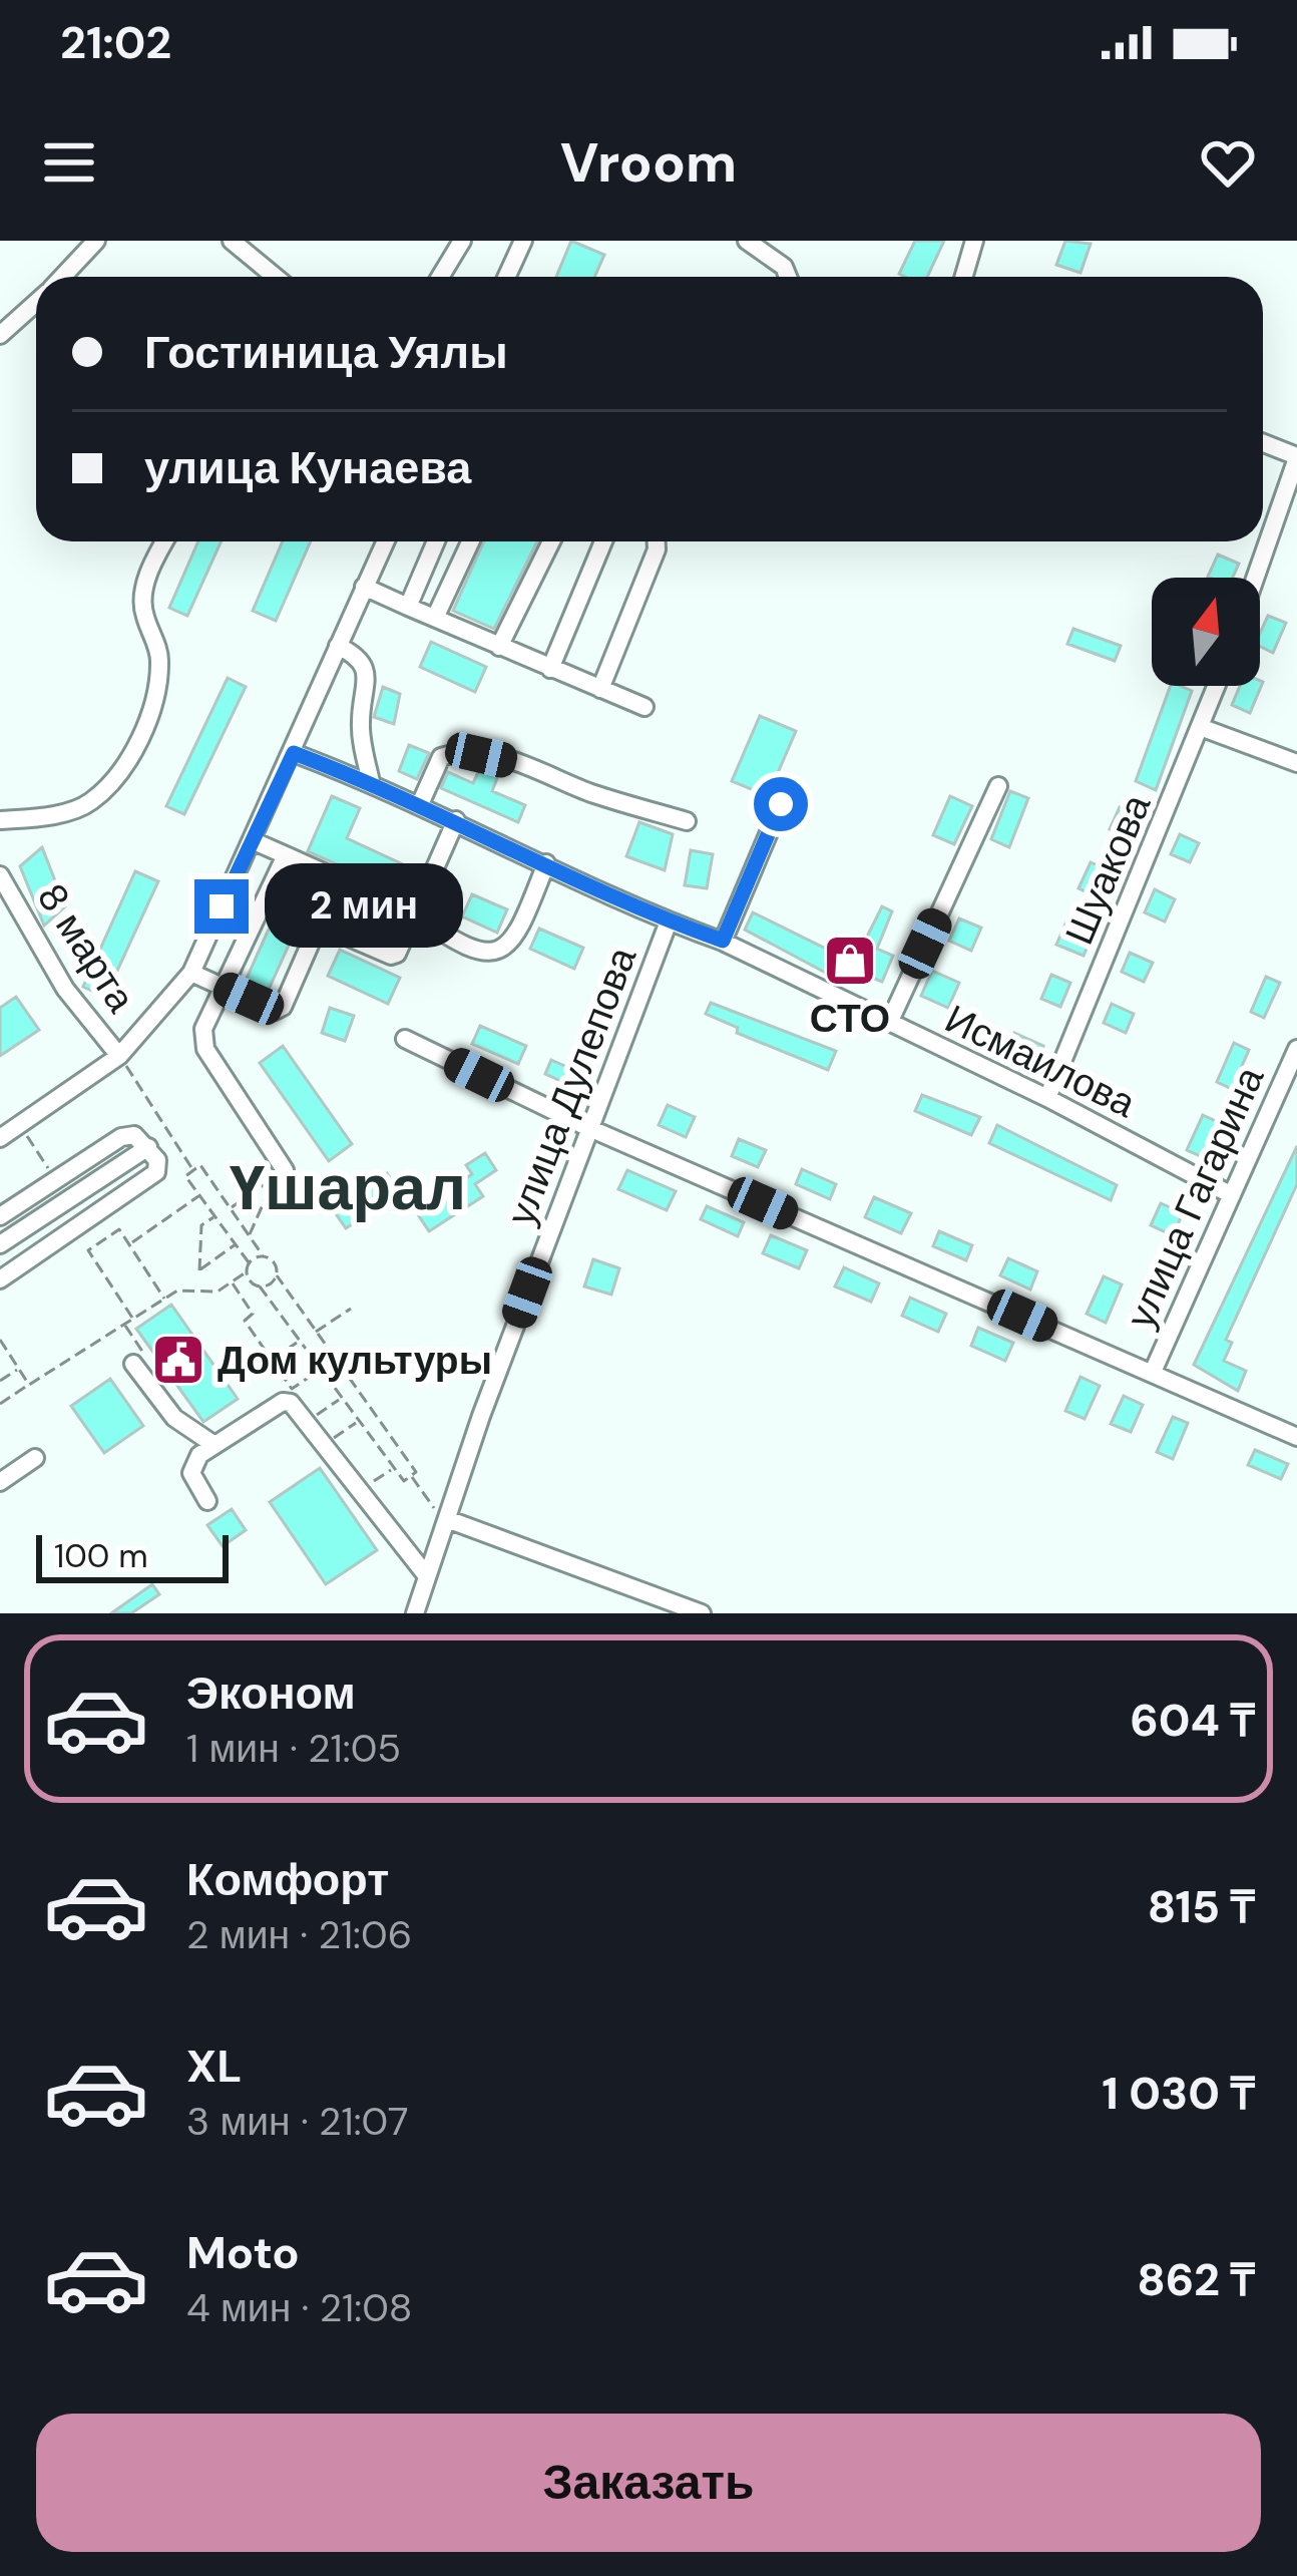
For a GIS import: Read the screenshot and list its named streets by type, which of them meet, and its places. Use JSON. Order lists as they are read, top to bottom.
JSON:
{
  "streets": {
    "street": [
      "Шуакова",
      "8 марта",
      "Исмаилова",
      "улица Дулепова",
      "улица Гагарина"
    ]
  },
  "crossings": [
    ["Шуакова", "Исмаилова"],
    ["Исмаилова", "улица Дулепова"],
    ["Исмаилова", "улица Гагарина"]
  ],
  "districts": ["Үшарал"],
  "places": {
    "shop": ["СТО"],
    "public building": ["Дом культуры"]
  },
  "scale_bar": "100 m",
  "north": "top",
  "page": {
    "status": "21:02",
    "header": "Vroom",
    "banner": ["Гостиница Уялы", "улица Кунаева"],
    "bubble": "2 мин",
    "scale": "100 m",
    "list": [
      {
        "name": "Эконом",
        "note": "1 мин · 21:05",
        "value": "604 ₸"
      },
      {
        "name": "Комфорт",
        "note": "2 мин · 21:06",
        "value": "815 ₸"
      },
      {
        "name": "XL",
        "note": "3 мин · 21:07",
        "value": "1 030 ₸"
      },
      {
        "name": "Moto",
        "note": "4 мин · 21:08",
        "value": "862 ₸"
      }
    ],
    "buttons": "Заказать"
  }
}
